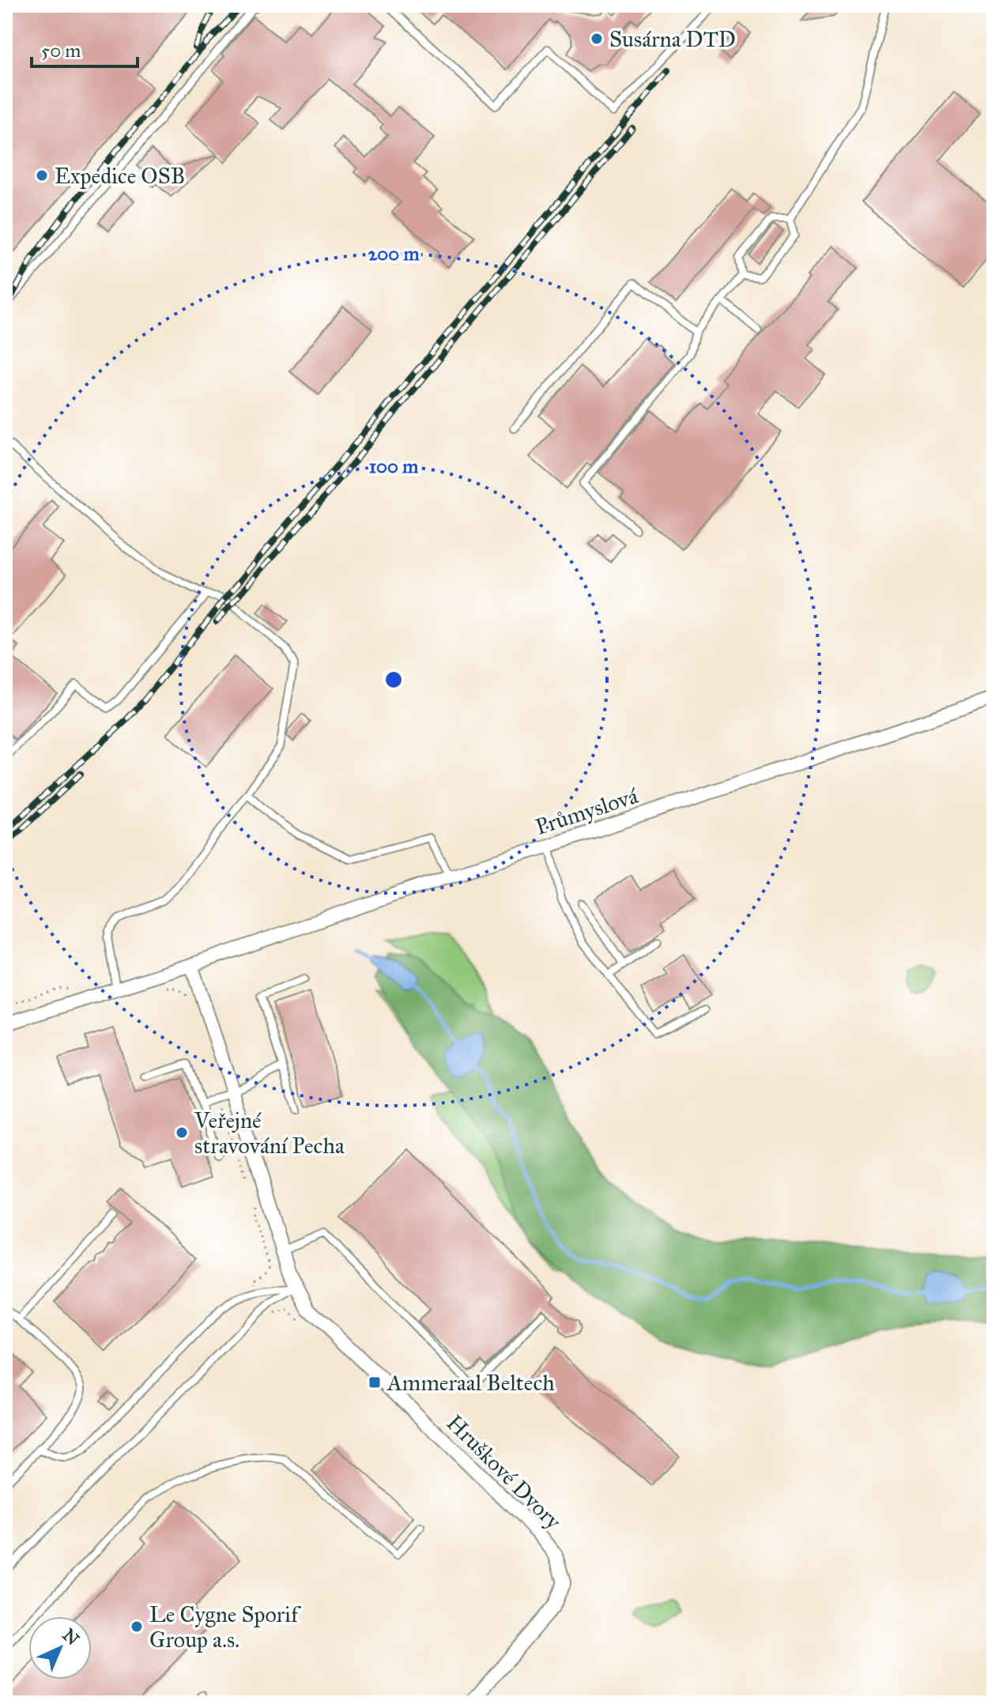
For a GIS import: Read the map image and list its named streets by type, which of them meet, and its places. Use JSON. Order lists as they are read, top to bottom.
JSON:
{
  "streets": {
    "street": ["Průmyslová", "Hruškové Dvory"]
  },
  "crossings": [
    ["Průmyslová", "Hruškové Dvory"]
  ],
  "places": {
    "other": [
      "Susárna DTD",
      "Expedice OSB",
      "Veřejné stravování Pecha",
      "Le Cygne Sporif Group a.s."
    ],
    "transit": ["Ammeraal Beltech"]
  },
  "scale_bar": "50 m",
  "north": "top right",
  "rings": ["200 m", "100 m"]
}
